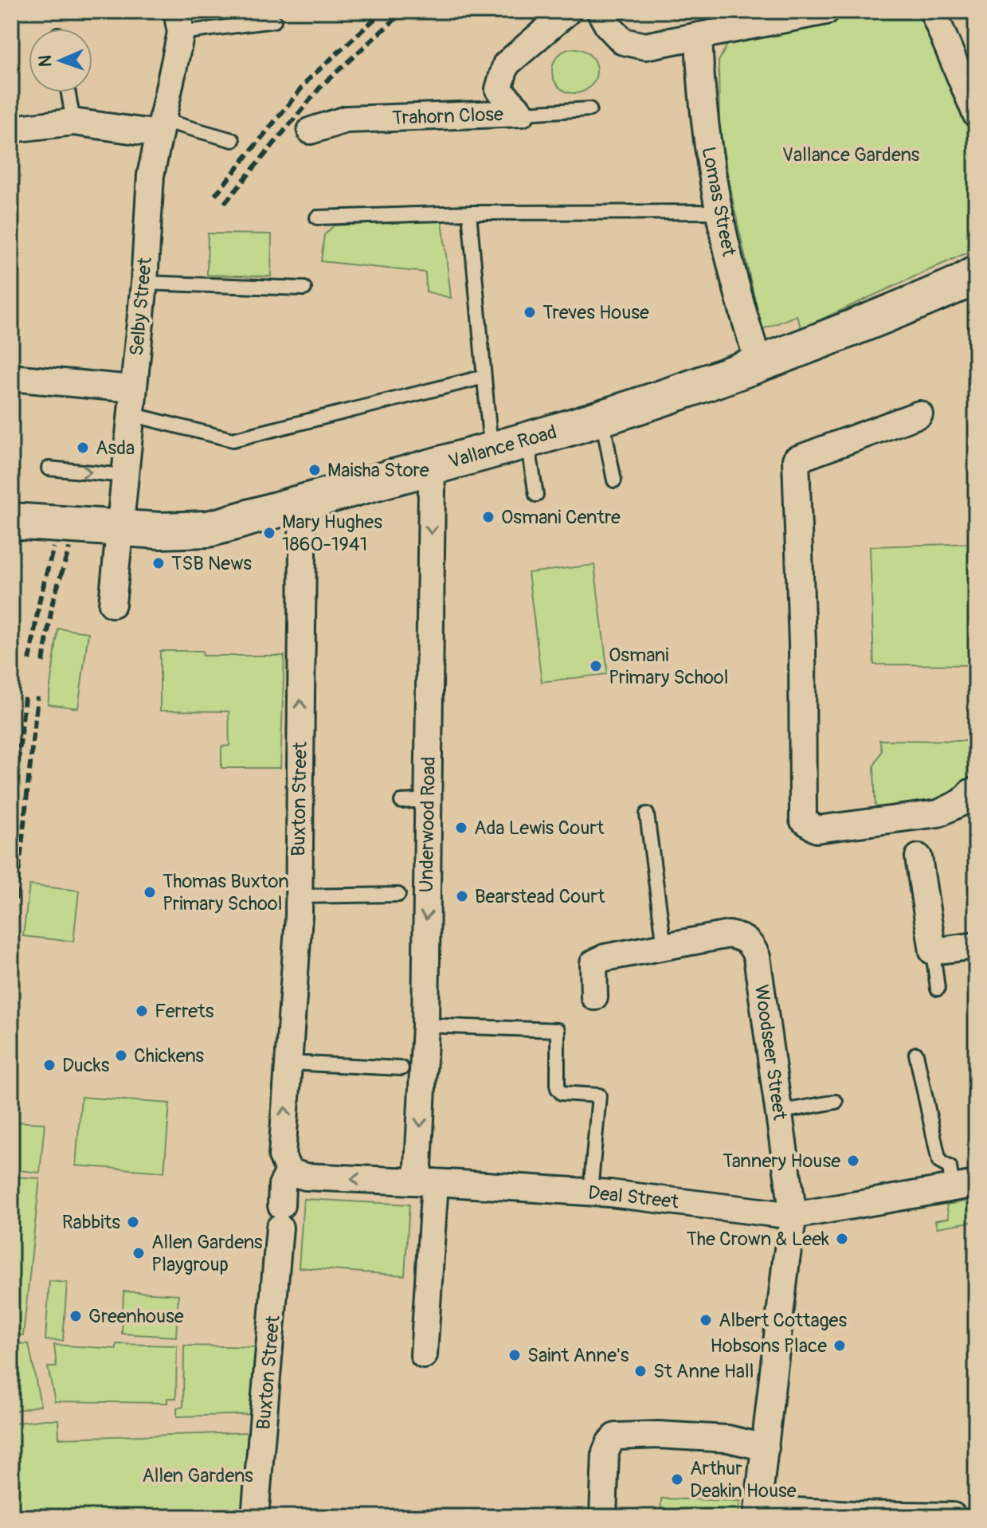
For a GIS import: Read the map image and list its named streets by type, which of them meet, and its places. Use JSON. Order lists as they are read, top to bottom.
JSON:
{
  "streets": {
    "main road": ["Vallance Road"],
    "street": [
      "Trahorn Close",
      "Lomas Street",
      "Selby Street",
      "Buxton Street",
      "Underwood Road",
      "Woodseer Street",
      "Deal Street"
    ]
  },
  "crossings": [
    ["Lomas Street", "Vallance Road"],
    ["Selby Street", "Vallance Road"],
    ["Vallance Road", "Buxton Street"],
    ["Vallance Road", "Underwood Road"],
    ["Buxton Street", "Deal Street"],
    ["Underwood Road", "Deal Street"],
    ["Woodseer Street", "Deal Street"]
  ],
  "one_way": ["Buxton Street", "Underwood Road"],
  "parks": ["Vallance Gardens", "Allen Gardens"],
  "places": [
    "Treves House",
    "Asda",
    "Maisha Store",
    "Osmani Centre",
    "Mary Hughes 1860-1941",
    "TSB News",
    "Osmani Primary School",
    "Ada Lewis Court",
    "Thomas Buxton Primary School",
    "Bearstead Court",
    "Ferrets",
    "Chickens",
    "Ducks",
    "Tannery House",
    "Rabbits",
    "The Crown & Leek",
    "Allen Gardens Playgroup",
    "Greenhouse",
    "Albert Cottages",
    "Hobsons Place",
    "Saint Anne's",
    "St Anne Hall",
    "Arthur Deakin House"
  ],
  "north": "left"
}
